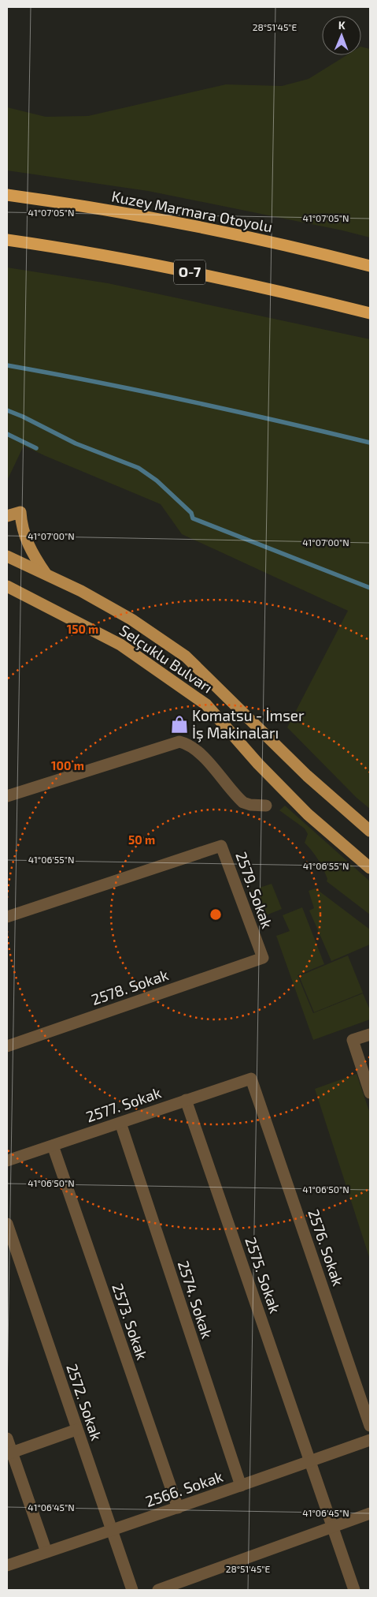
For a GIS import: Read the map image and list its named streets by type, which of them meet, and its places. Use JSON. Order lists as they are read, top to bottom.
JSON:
{
  "streets": {
    "highway": ["Kuzey Marmara Otoyolu", "O-7"],
    "main road": ["Selçuklu Bulvarı"],
    "street": [
      "2579. Sokak",
      "2578. Sokak",
      "2577. Sokak",
      "2576. Sokak",
      "2575. Sokak",
      "2574. Sokak",
      "2573. Sokak",
      "2572. Sokak",
      "2566. Sokak"
    ]
  },
  "crossings": [
    ["2579. Sokak", "2578. Sokak"],
    ["2577. Sokak", "2576. Sokak"],
    ["2577. Sokak", "2575. Sokak"],
    ["2577. Sokak", "2574. Sokak"],
    ["2577. Sokak", "2573. Sokak"],
    ["2575. Sokak", "2566. Sokak"],
    ["2574. Sokak", "2566. Sokak"],
    ["2573. Sokak", "2566. Sokak"],
    ["2572. Sokak", "2566. Sokak"]
  ],
  "places": {
    "shop": ["Komatsu - İmser İş Makinaları"]
  },
  "north": "top",
  "coordinates": [
    "28°51'45\"E",
    "41°07'05\"N",
    "41°07'00\"N",
    "41°06'55\"N",
    "41°06'50\"N",
    "41°06'45\"N"
  ],
  "rings": ["150 m", "100 m", "50 m"]
}
